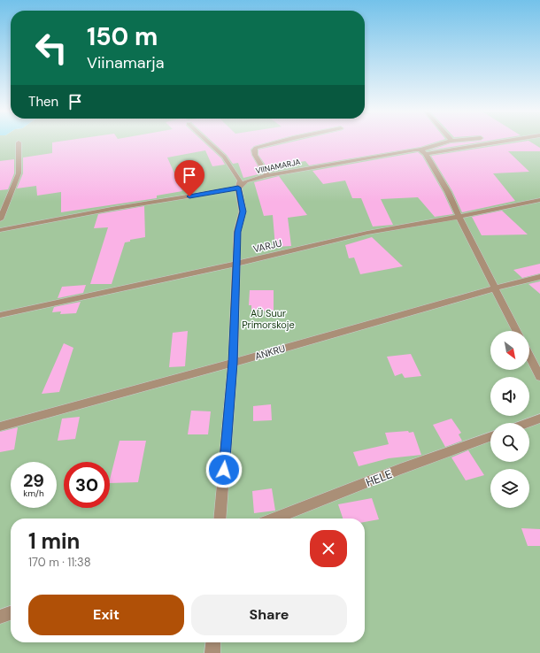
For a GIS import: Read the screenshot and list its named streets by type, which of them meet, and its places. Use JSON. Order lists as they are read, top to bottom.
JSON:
{
  "streets": {
    "street": [
      "VIINAMARJA",
      "VARJU",
      "ANKRU",
      "HELE"
    ]
  },
  "parks": ["AÜ Suur Primorskoje"],
  "north": "bottom right",
  "page": {
    "turn": ["150 m", "Viinamarja"],
    "then": "Then",
    "speed": "29 km/h",
    "limit": "30",
    "heading": ["1 min", "170 m · 11:38"],
    "buttons": ["Exit", "Share"]
  }
}
